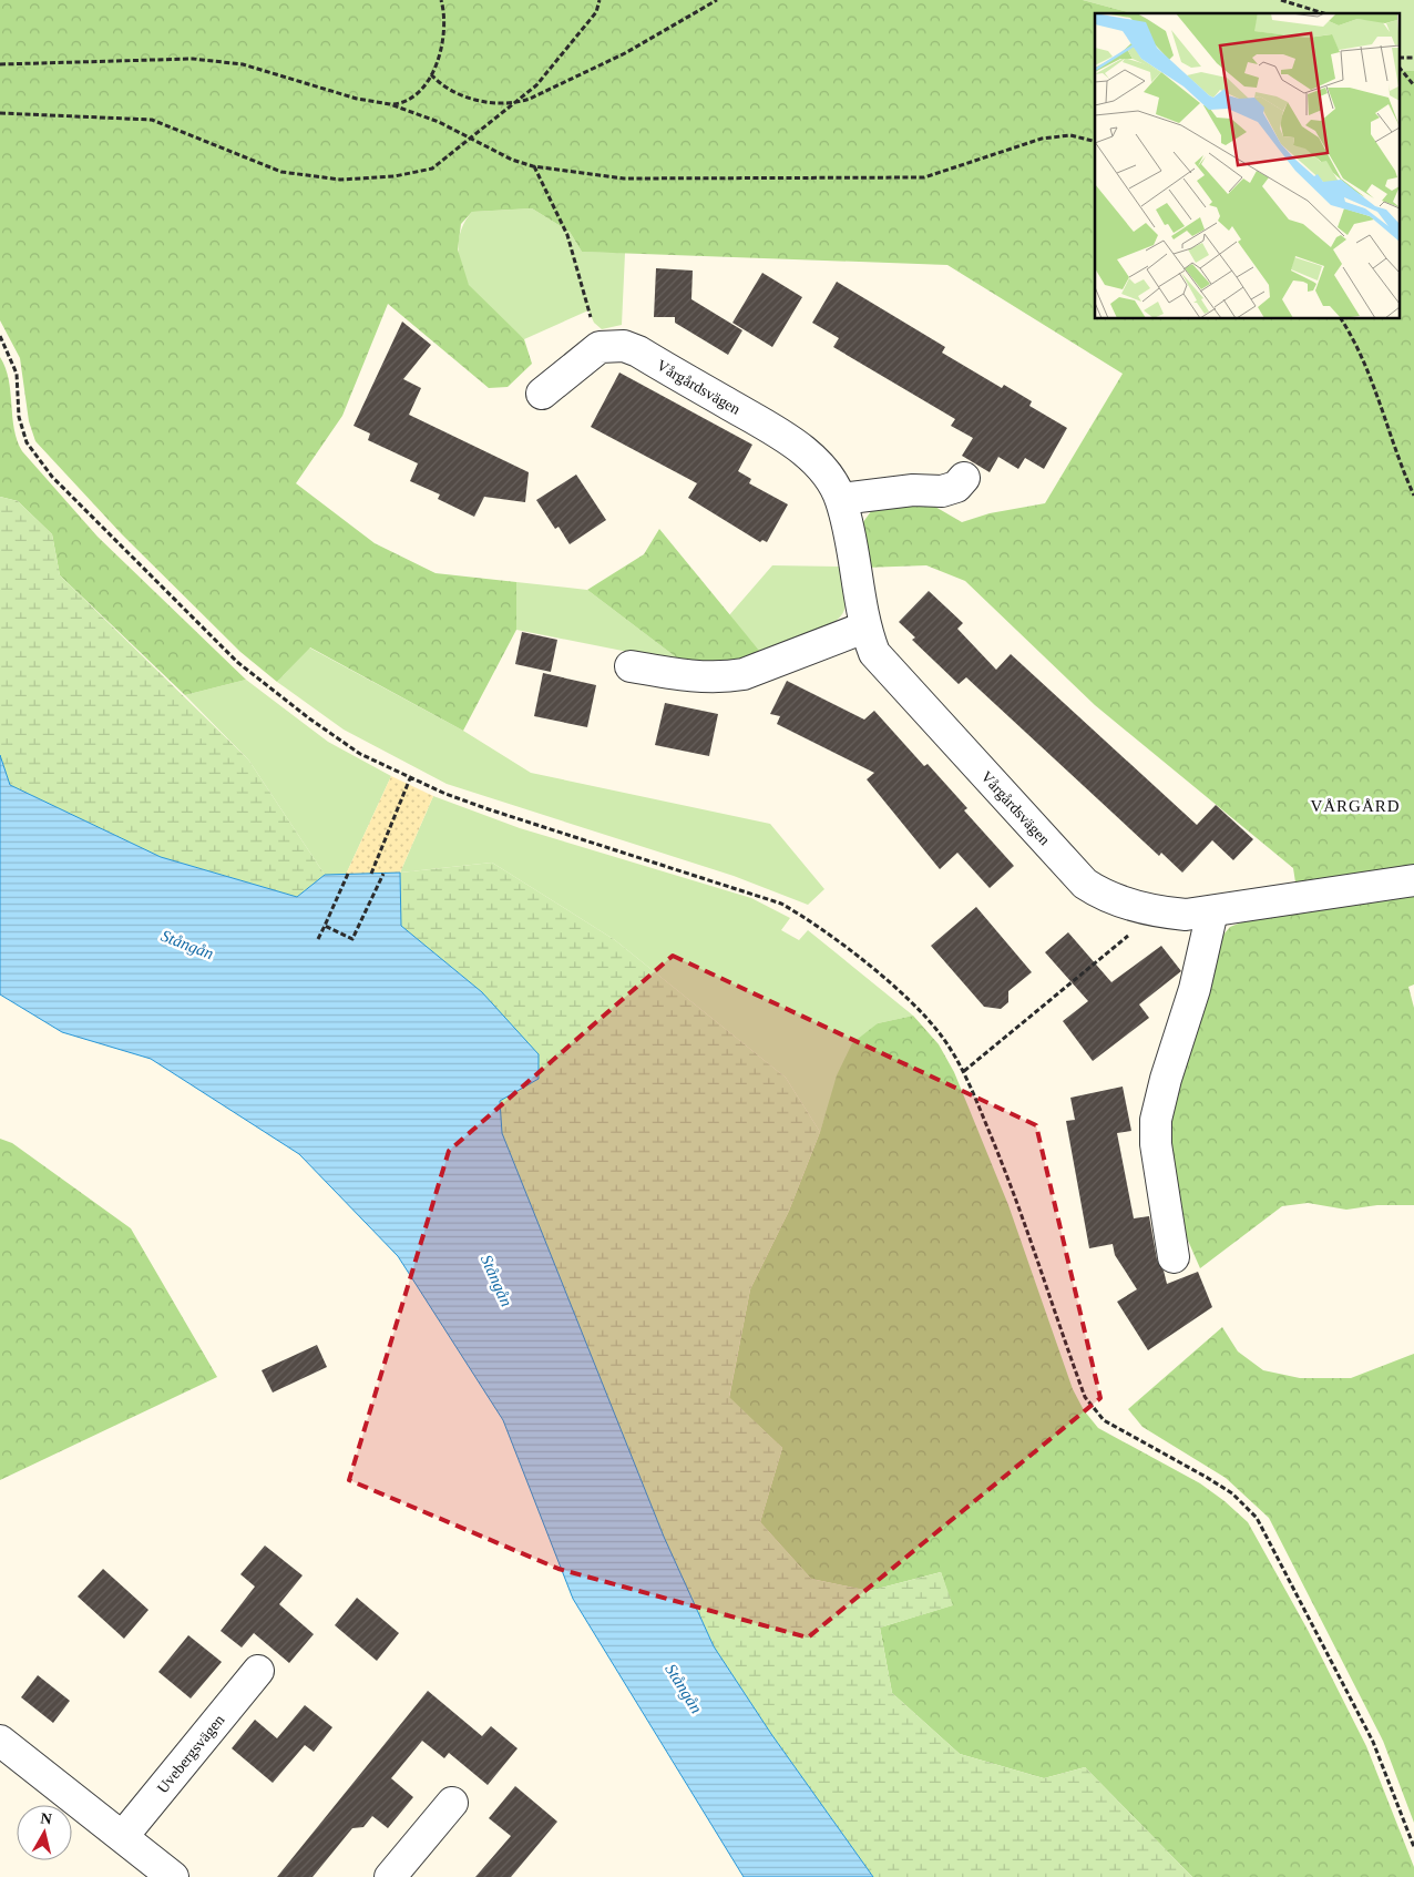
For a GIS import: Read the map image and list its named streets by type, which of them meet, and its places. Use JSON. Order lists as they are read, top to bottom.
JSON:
{
  "streets": {
    "street": ["Vårgårdsvägen", "Uvebergsvägen"]
  },
  "districts": ["VÅRGÅRD"],
  "water": ["Stångån"],
  "north": "top"
}
